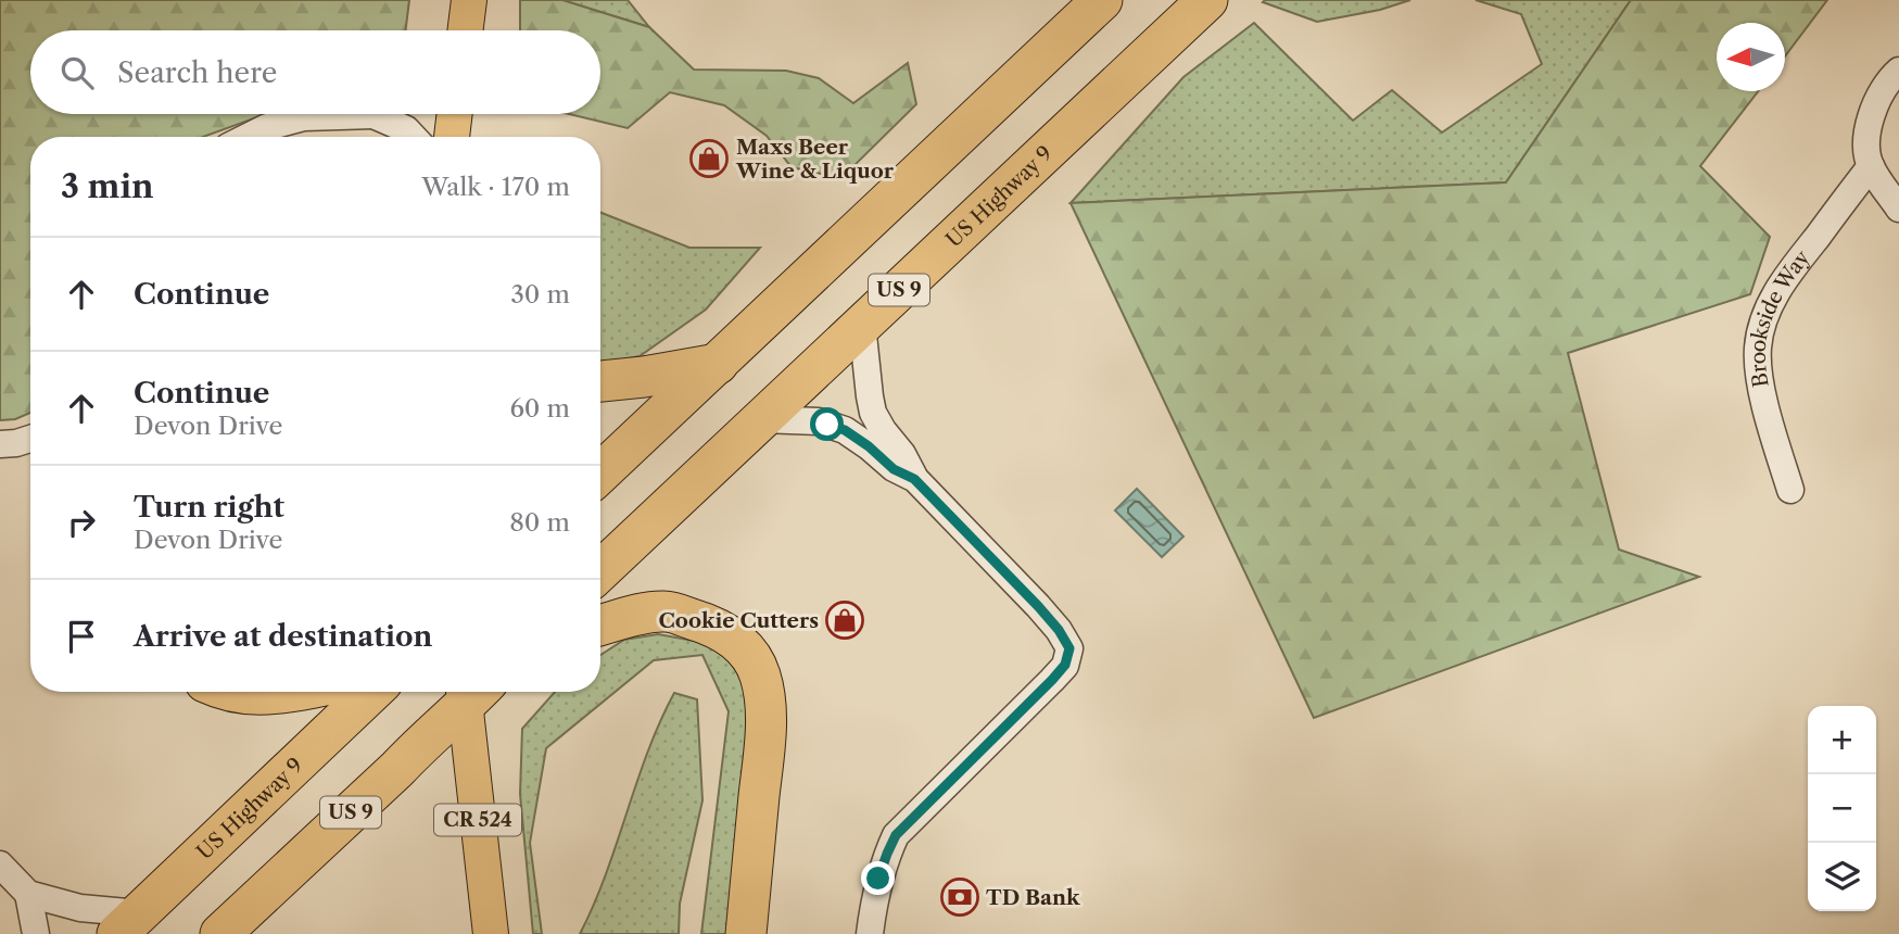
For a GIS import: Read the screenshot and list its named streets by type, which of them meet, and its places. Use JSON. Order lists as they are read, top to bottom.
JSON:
{
  "streets": {
    "highway": ["US Highway 9", "US 9"],
    "main road": ["CR 524"],
    "street": ["Brookside Way"]
  },
  "places": {
    "shop": ["Maxs Beer Wine & Liquor", "Cookie Cutters"],
    "bank": ["TD Bank"]
  },
  "north": "left",
  "page": {
    "search": "Search here",
    "heading": ["3 min", "Walk · 170 m"],
    "list": [
      ["Continue", "30 m"],
      ["Continue", "Devon Drive", "60 m"],
      ["Turn right", "Devon Drive", "80 m"],
      "Arrive at destination"
    ],
    "map_buttons": ["+", "−"]
  }
}
